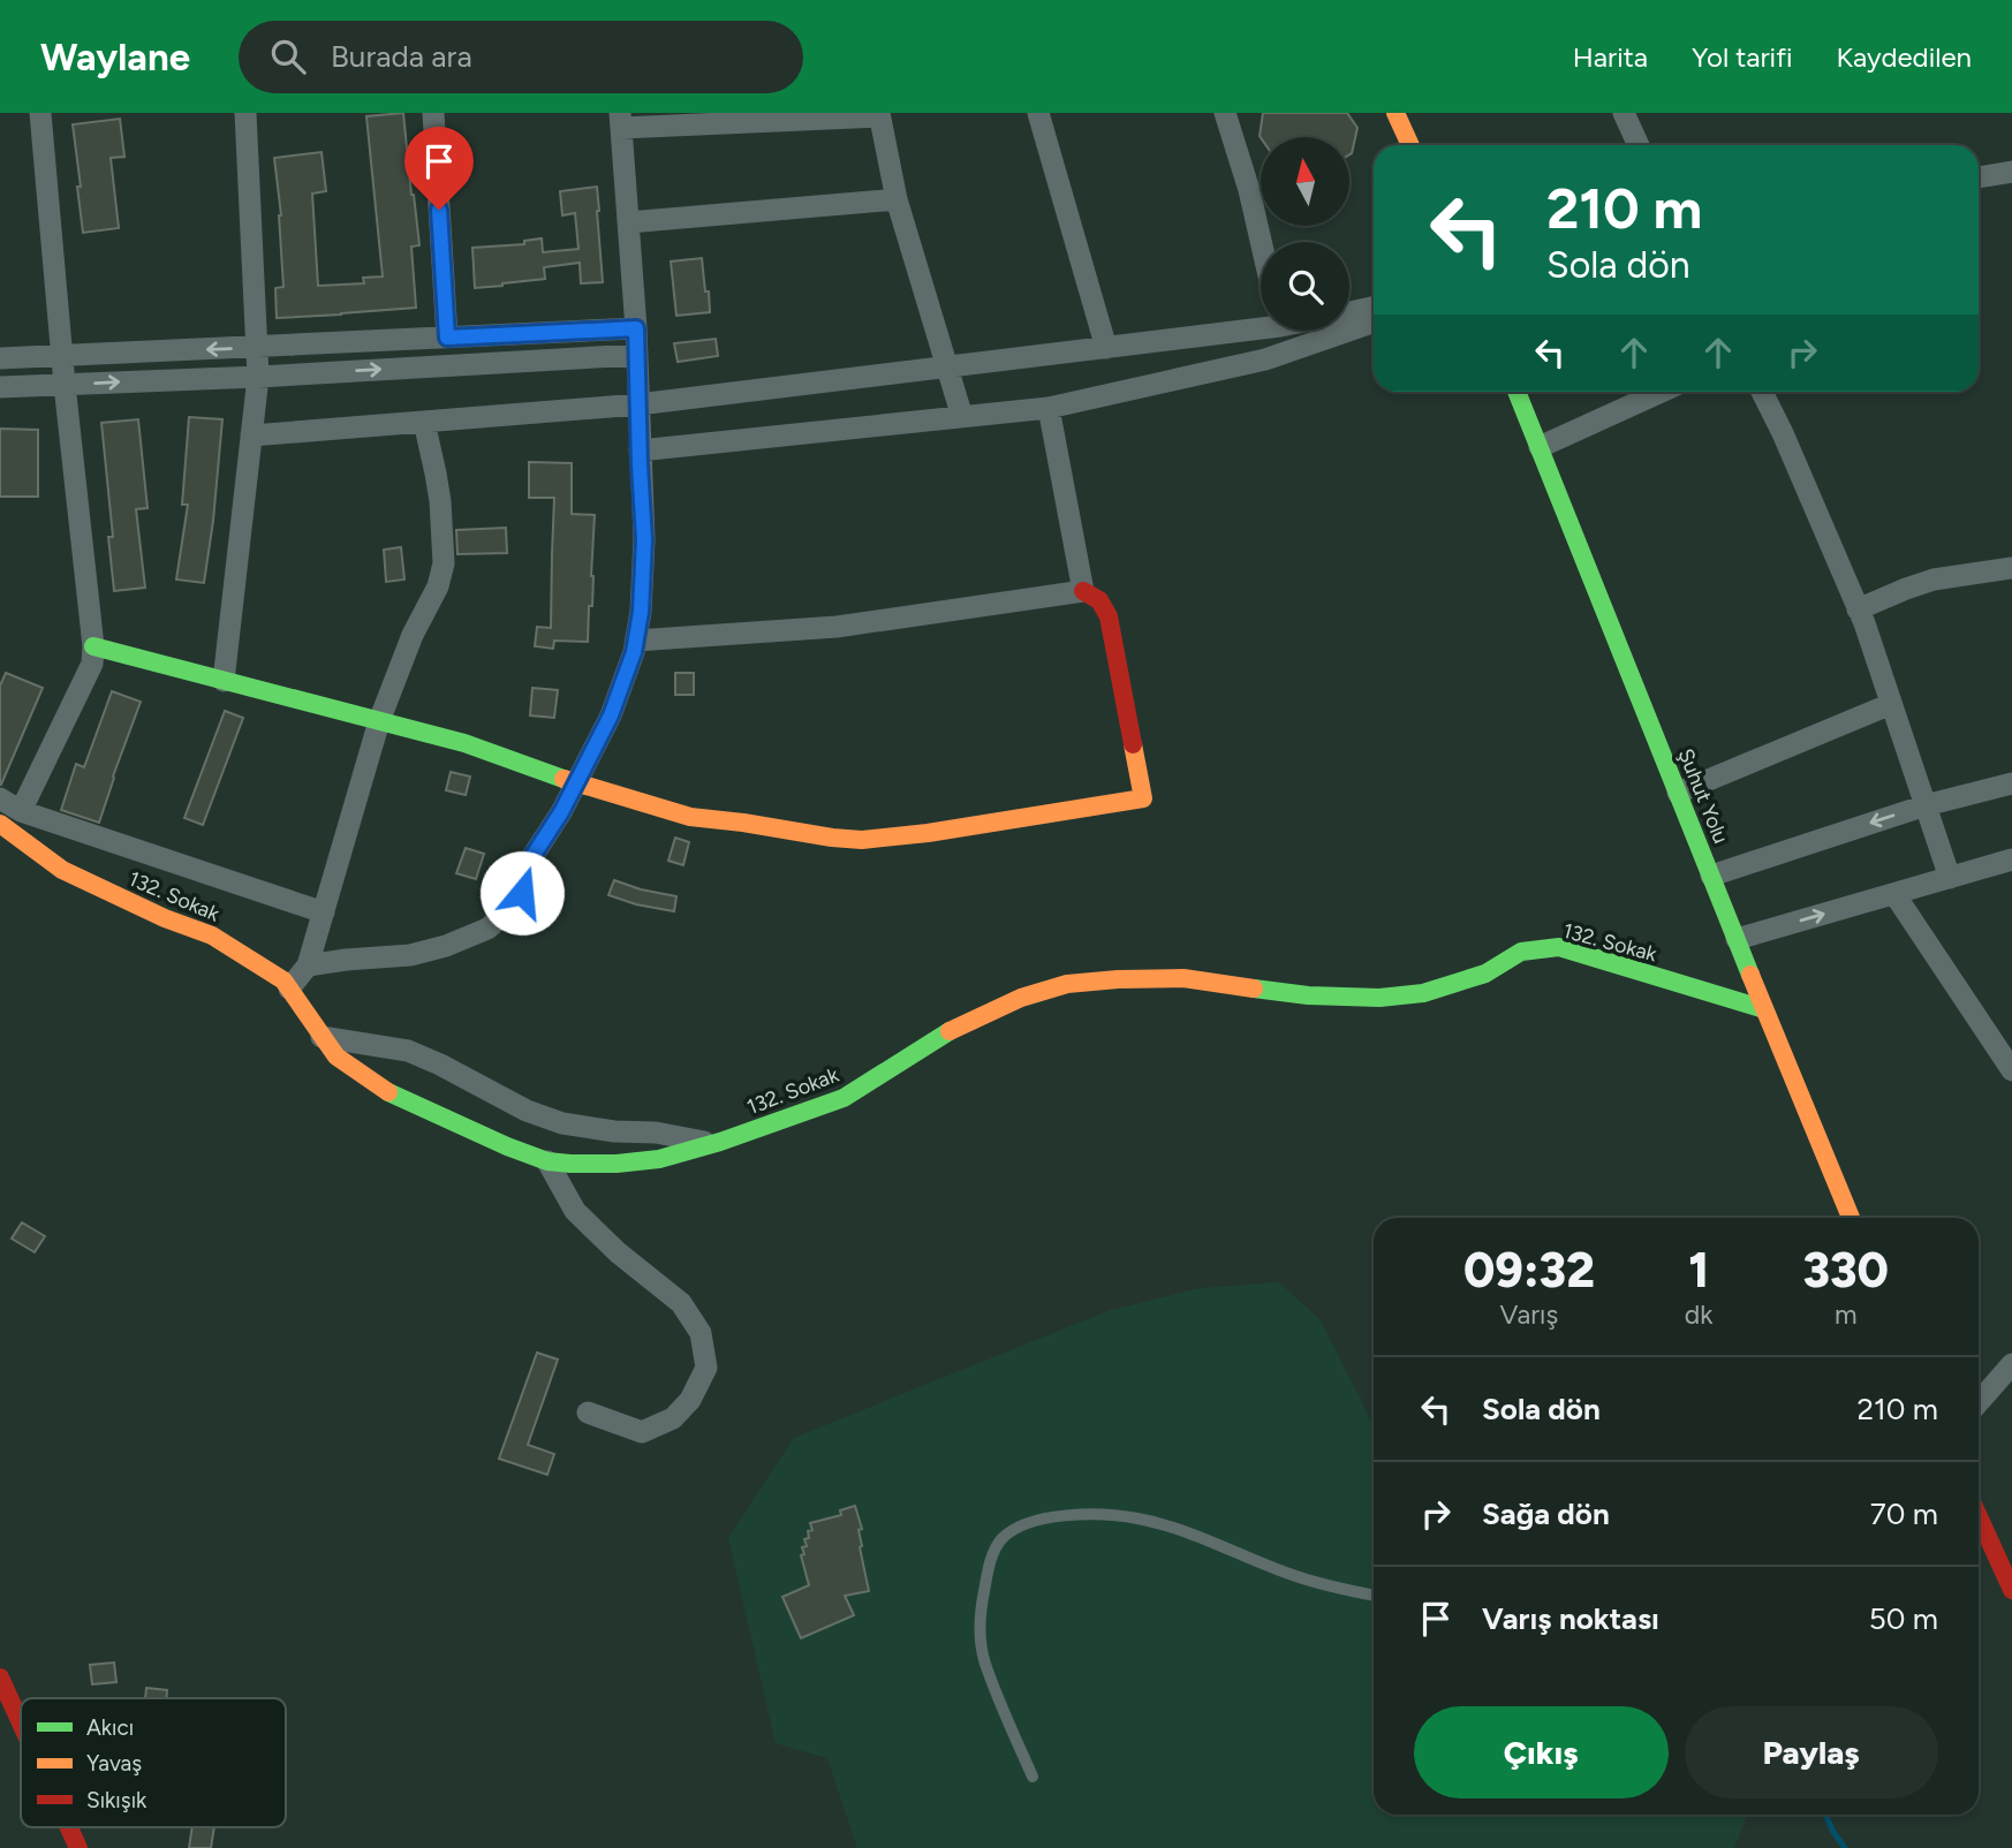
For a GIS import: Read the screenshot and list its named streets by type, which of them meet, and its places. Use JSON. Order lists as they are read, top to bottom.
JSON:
{
  "streets": {
    "street": ["Şuhut Yolu", "132. Sokak"]
  },
  "crossings": [
    ["Şuhut Yolu", "132. Sokak"]
  ],
  "legend": ["Akıcı", "Yavaş", "Sıkışık"],
  "north": "top",
  "page": {
    "header": "Waylane",
    "search": "Burada ara",
    "nav": ["Harita", "Yol tarifi", "Kaydedilen"],
    "turn": ["210 m", "Sola dön"],
    "eta": [
      "09:32",
      "Varış",
      "1",
      "dk",
      "330",
      "m"
    ],
    "list": [
      {
        "name": "Sola dön",
        "value": "210 m"
      },
      {
        "name": "Sağa dön",
        "value": "70 m"
      },
      {
        "name": "Varış noktası",
        "value": "50 m"
      }
    ],
    "buttons": ["Çıkış", "Paylaş"]
  }
}
